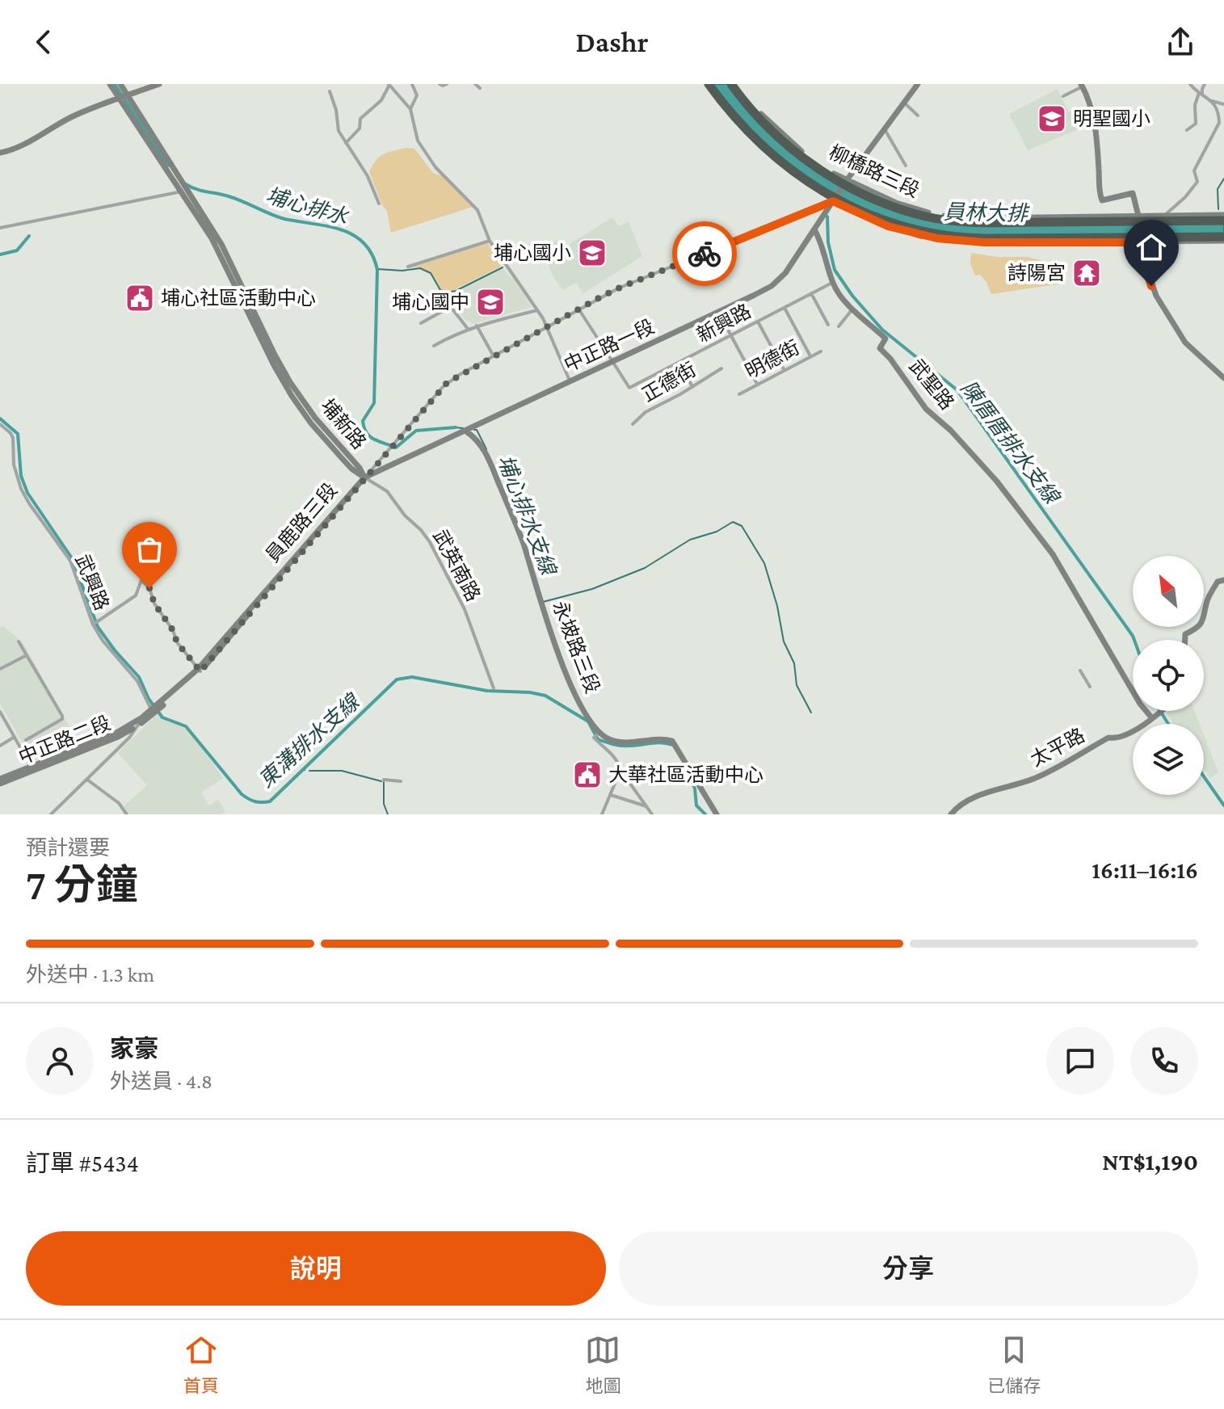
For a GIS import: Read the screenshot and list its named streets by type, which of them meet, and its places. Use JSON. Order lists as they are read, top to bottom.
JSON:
{
  "streets": {
    "street": [
      "柳橋路三段",
      "新興路",
      "中正路一段",
      "明德街",
      "正德街",
      "武聖路",
      "埔新路",
      "員鹿路三段",
      "武英南路",
      "武興路",
      "永坡路三段",
      "中正路二段",
      "太平路"
    ]
  },
  "crossings": [
    ["柳橋路三段", "中正路一段"],
    ["新興路", "中正路一段"],
    ["新興路", "武聖路"],
    ["中正路一段", "武聖路"],
    ["中正路一段", "埔新路"],
    ["中正路一段", "員鹿路三段"],
    ["中正路一段", "武英南路"],
    ["中正路一段", "永坡路三段"],
    ["武聖路", "太平路"],
    ["埔新路", "員鹿路三段"],
    ["埔新路", "武英南路"],
    ["員鹿路三段", "武英南路"],
    ["員鹿路三段", "武興路"],
    ["員鹿路三段", "中正路二段"]
  ],
  "water": [
    "埔心排水",
    "員林大排",
    "陳厝厝排水支線",
    "埔心排水支線",
    "東溝排水支線"
  ],
  "places": {
    "school or university": ["明聖國小", "埔心國小", "埔心國中"],
    "temple": ["詩陽宮"],
    "public building": ["埔心社區活動中心", "大華社區活動中心"]
  },
  "north": "top left",
  "page": {
    "header": "Dashr",
    "heading": ["7 分鐘", "預計還要", "16:11–16:16"],
    "panel": [
      "家豪",
      "外送員 · 4.8",
      "訂單 #5434",
      "NT$1,190"
    ],
    "bar": "外送中 · 1.3 km",
    "buttons": ["說明", "分享"],
    "tabs": ["首頁", "地圖", "已儲存"]
  }
}
